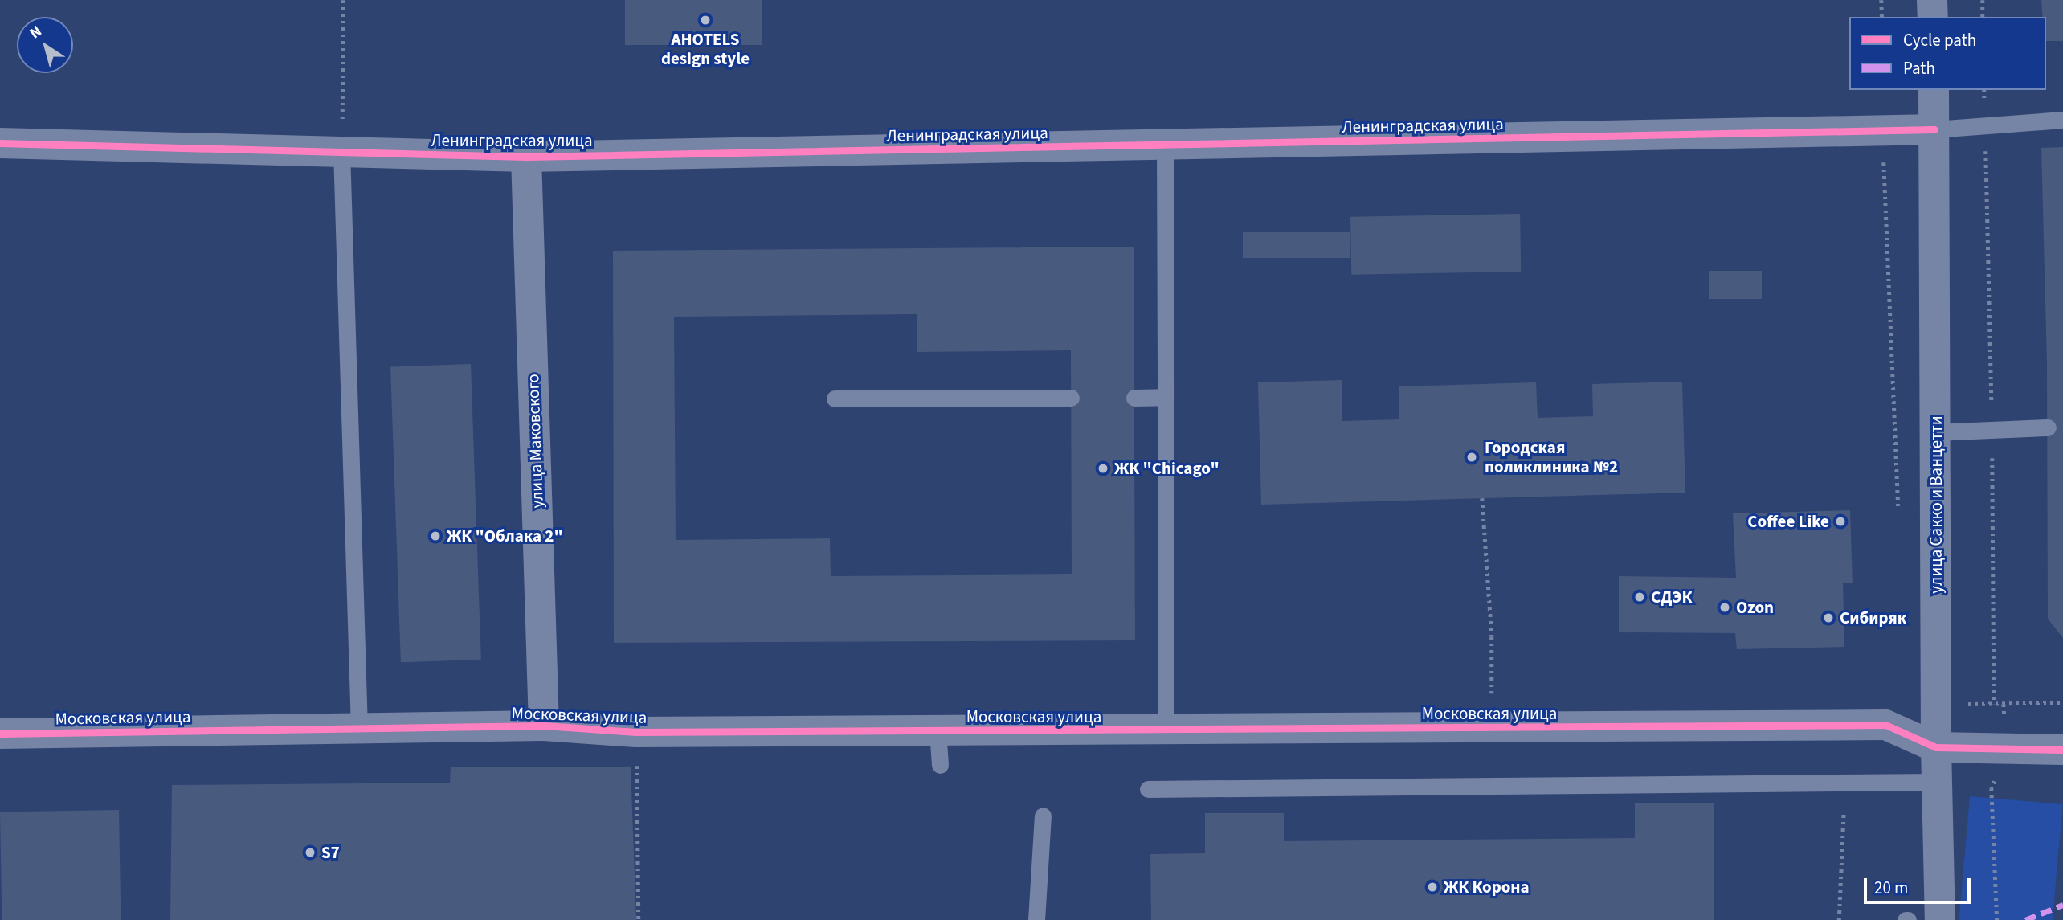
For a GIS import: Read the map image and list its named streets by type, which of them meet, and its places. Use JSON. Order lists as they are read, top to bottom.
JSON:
{
  "streets": {
    "street": [
      "Ленинградская улица",
      "улица Маковского",
      "улица Сакко и Ванцетти",
      "Московская улица"
    ]
  },
  "crossings": [
    ["Ленинградская улица", "улица Маковского"],
    ["Ленинградская улица", "улица Сакко и Ванцетти"],
    ["улица Маковского", "Московская улица"],
    ["улица Сакко и Ванцетти", "Московская улица"]
  ],
  "places": [
    "AHOTELS design style",
    "Городская поликлиника №2",
    "ЖК \"Chicago\"",
    "Coffee Like",
    "ЖК \"Облака 2\"",
    "СДЭК",
    "Ozon",
    "Сибиряк",
    "S7",
    "ЖК Корона"
  ],
  "legend": ["Cycle path", "Path"],
  "scale_bar": "20 m",
  "north": "top left"
}
